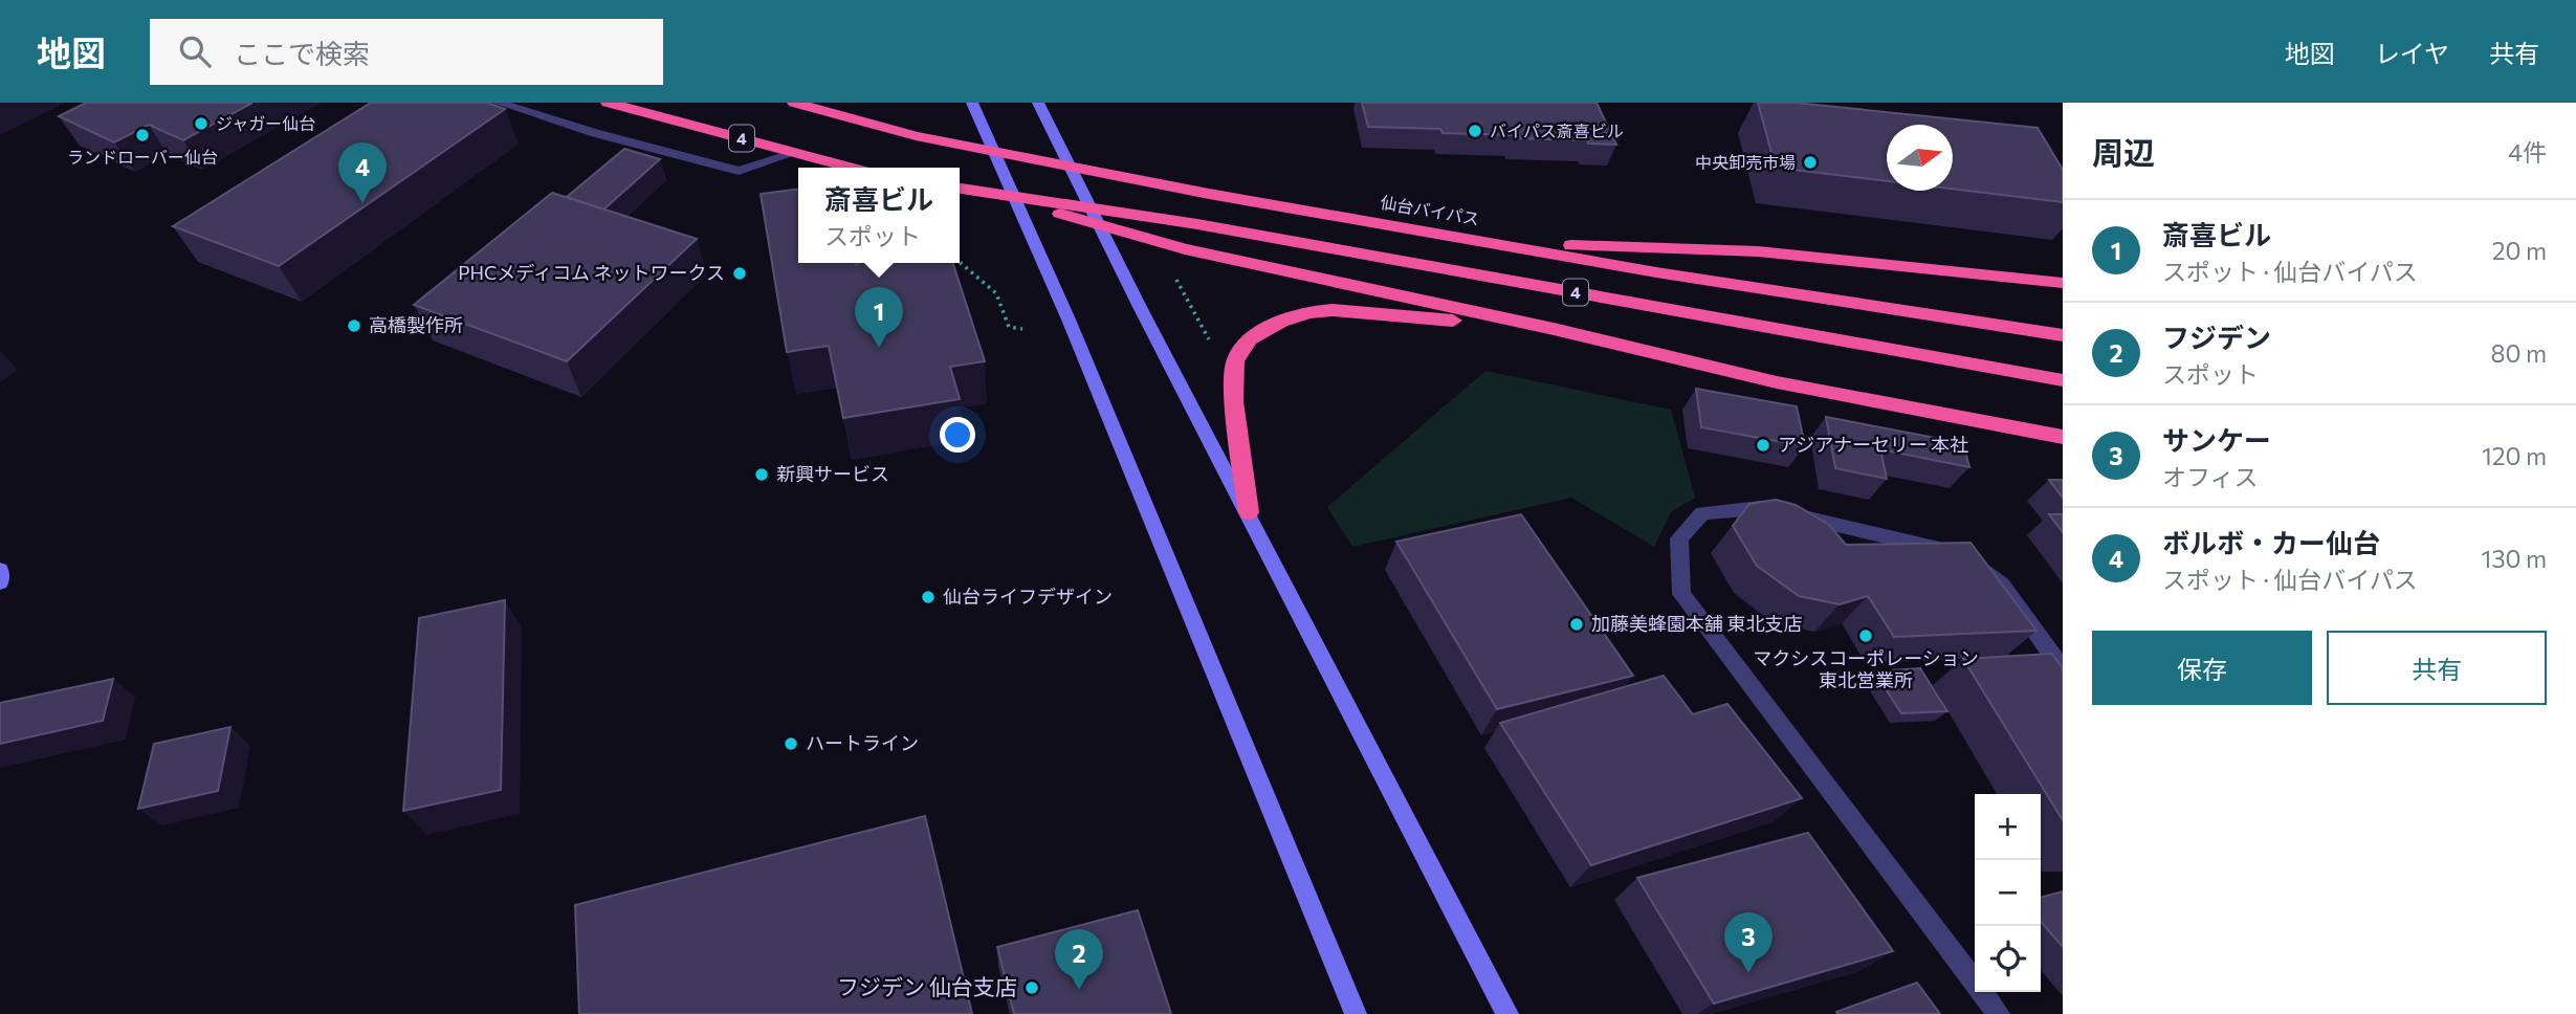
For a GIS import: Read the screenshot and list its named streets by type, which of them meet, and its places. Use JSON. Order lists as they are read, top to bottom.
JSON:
{
  "streets": {
    "highway": ["4", "仙台バイパス"]
  },
  "crossings": [
    ["4", "仙台バイパス"]
  ],
  "places": [
    "ジャガー仙台",
    "バイパス斎喜ビル",
    "ランドローバー仙台",
    "中央卸売市場",
    "PHCメディコム ネットワークス",
    "高橋製作所",
    "アジアナーセリー 本社",
    "新興サービス",
    "仙台ライフデザイン",
    "加藤美蜂園本舗 東北支店",
    "マクシスコーポレーション 東北営業所",
    "ハートライン",
    "フジデン 仙台支店"
  ],
  "north": "right",
  "page": {
    "header": "地図",
    "search": "ここで検索",
    "nav": ["地図", "レイヤ", "共有"],
    "heading": ["周辺", "4件"],
    "pins": [
      "4",
      "1",
      "3",
      "2"
    ],
    "popup": ["斎喜ビル", "スポット"],
    "list": [
      {
        "mark": "1",
        "name": "斎喜ビル",
        "note": "スポット · 仙台バイパス",
        "value": "20 m"
      },
      {
        "mark": "2",
        "name": "フジデン",
        "note": "スポット",
        "value": "80 m"
      },
      {
        "mark": "3",
        "name": "サンケー",
        "note": "オフィス",
        "value": "120 m"
      },
      {
        "mark": "4",
        "name": "ボルボ・カー仙台",
        "note": "スポット · 仙台バイパス",
        "value": "130 m"
      }
    ],
    "buttons": ["保存", "共有"],
    "map_buttons": ["+", "−"]
  }
}
